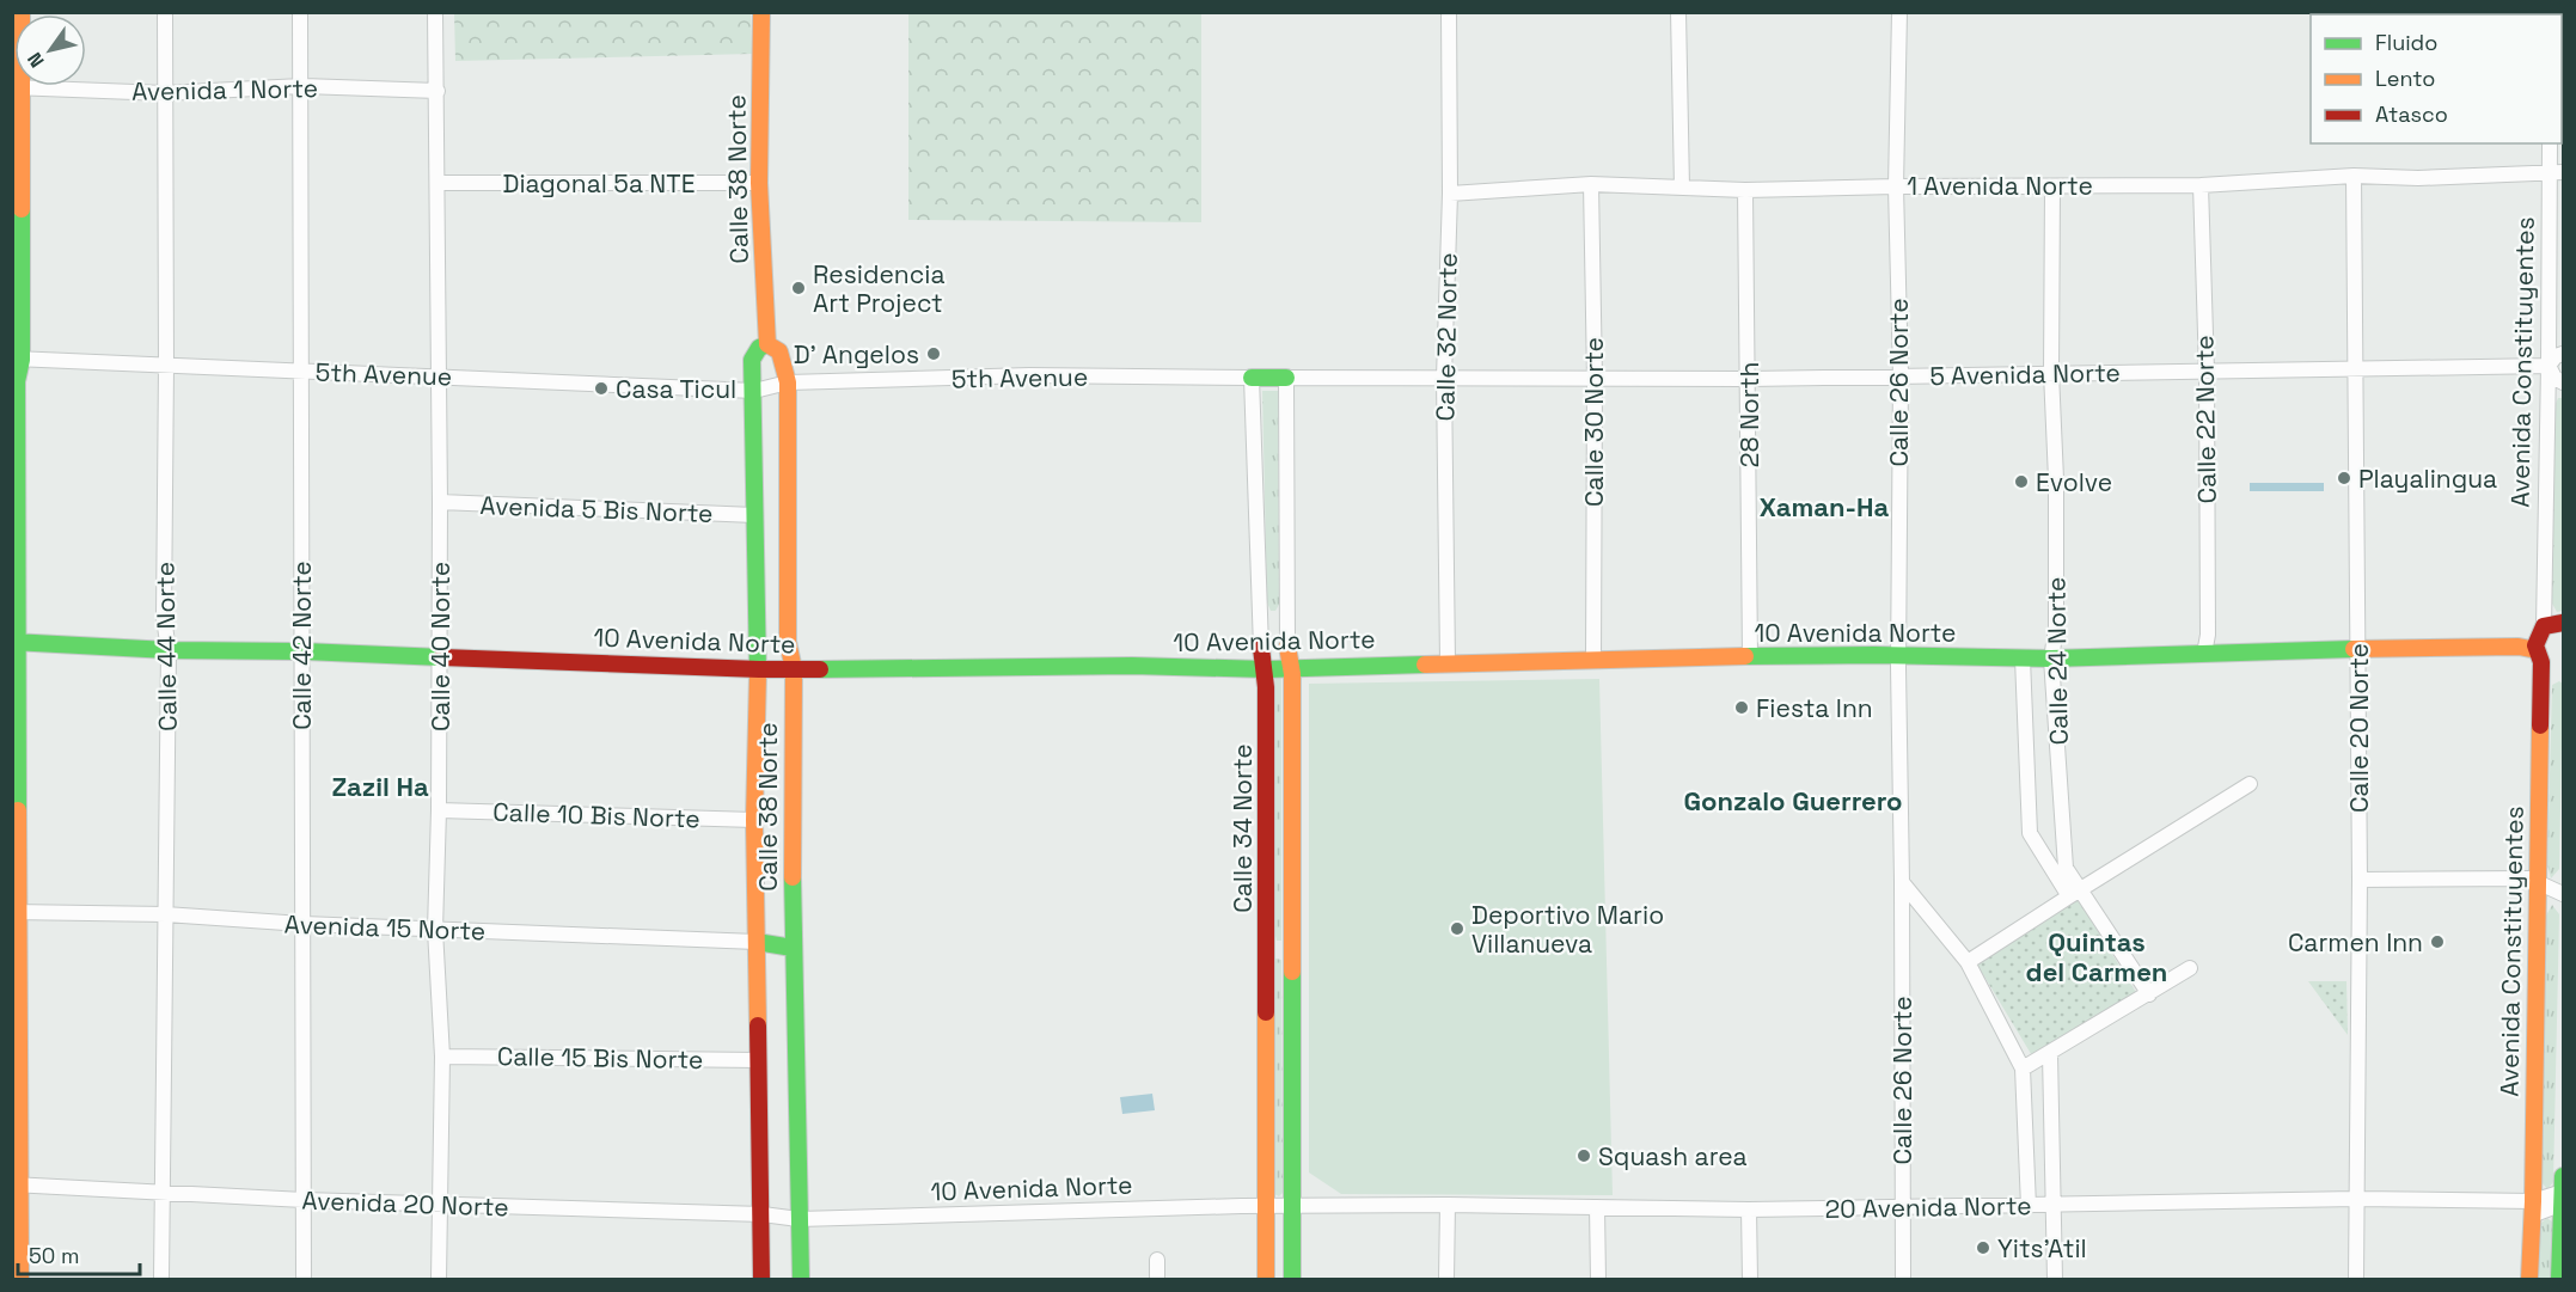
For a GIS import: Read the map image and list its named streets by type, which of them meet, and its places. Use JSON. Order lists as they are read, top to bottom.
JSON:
{
  "streets": {
    "main road": [
      "Calle 38 Norte",
      "Avenida Constituyentes",
      "10 Avenida Norte",
      "Calle 34 Norte"
    ],
    "street": [
      "Avenida 1 Norte",
      "Diagonal 5a NTE",
      "1 Avenida Norte",
      "Calle 32 Norte",
      "5th Avenue",
      "5 Avenida Norte",
      "Calle 26 Norte",
      "28 North",
      "Calle 22 Norte",
      "Calle 30 Norte",
      "Avenida 5 Bis Norte",
      "Calle 42 Norte",
      "Calle 44 Norte",
      "Calle 40 Norte",
      "Calle 24 Norte",
      "Calle 20 Norte",
      "Calle 10 Bis Norte",
      "Avenida 15 Norte",
      "Calle 15 Bis Norte",
      "Avenida 20 Norte",
      "20 Avenida Norte"
    ]
  },
  "crossings": [
    ["Avenida 1 Norte", "Calle 42 Norte"],
    ["Avenida 1 Norte", "Calle 44 Norte"],
    ["Avenida 1 Norte", "Calle 40 Norte"],
    ["Calle 38 Norte", "Diagonal 5a NTE"],
    ["Calle 38 Norte", "5th Avenue"],
    ["Calle 38 Norte", "Avenida 5 Bis Norte"],
    ["Calle 38 Norte", "10 Avenida Norte"],
    ["Calle 38 Norte", "Calle 10 Bis Norte"],
    ["Calle 38 Norte", "Avenida 15 Norte"],
    ["Calle 38 Norte", "Calle 15 Bis Norte"],
    ["Calle 38 Norte", "Avenida 20 Norte"],
    ["Diagonal 5a NTE", "Calle 40 Norte"],
    ["1 Avenida Norte", "Calle 32 Norte"],
    ["1 Avenida Norte", "Avenida Constituyentes"],
    ["1 Avenida Norte", "Calle 26 Norte"],
    ["1 Avenida Norte", "28 North"],
    ["1 Avenida Norte", "Calle 22 Norte"],
    ["1 Avenida Norte", "Calle 30 Norte"],
    ["1 Avenida Norte", "Calle 24 Norte"],
    ["1 Avenida Norte", "Calle 20 Norte"],
    ["Calle 32 Norte", "5 Avenida Norte"],
    ["Calle 32 Norte", "10 Avenida Norte"],
    ["Avenida Constituyentes", "5 Avenida Norte"],
    ["Avenida Constituyentes", "10 Avenida Norte"],
    ["Avenida Constituyentes", "20 Avenida Norte"],
    ["5th Avenue", "Calle 42 Norte"],
    ["5th Avenue", "Calle 44 Norte"],
    ["5th Avenue", "Calle 40 Norte"],
    ["5th Avenue", "Calle 34 Norte"],
    ["5 Avenida Norte", "Calle 26 Norte"],
    ["5 Avenida Norte", "28 North"],
    ["5 Avenida Norte", "Calle 22 Norte"],
    ["5 Avenida Norte", "Calle 30 Norte"],
    ["5 Avenida Norte", "Calle 24 Norte"],
    ["5 Avenida Norte", "Calle 20 Norte"],
    ["5 Avenida Norte", "Calle 34 Norte"],
    ["Calle 26 Norte", "10 Avenida Norte"],
    ["Calle 26 Norte", "20 Avenida Norte"],
    ["28 North", "10 Avenida Norte"],
    ["Calle 22 Norte", "10 Avenida Norte"],
    ["Calle 30 Norte", "10 Avenida Norte"],
    ["Avenida 5 Bis Norte", "Calle 40 Norte"],
    ["10 Avenida Norte", "Calle 42 Norte"],
    ["10 Avenida Norte", "Calle 44 Norte"],
    ["10 Avenida Norte", "Calle 40 Norte"],
    ["10 Avenida Norte", "Calle 24 Norte"],
    ["10 Avenida Norte", "Calle 20 Norte"],
    ["10 Avenida Norte", "Calle 34 Norte"],
    ["10 Avenida Norte", "Avenida 20 Norte"],
    ["Calle 42 Norte", "Avenida 15 Norte"],
    ["Calle 42 Norte", "Avenida 20 Norte"],
    ["Calle 44 Norte", "Avenida 15 Norte"],
    ["Calle 44 Norte", "Avenida 20 Norte"],
    ["Calle 40 Norte", "Calle 10 Bis Norte"],
    ["Calle 40 Norte", "Avenida 15 Norte"],
    ["Calle 40 Norte", "Calle 15 Bis Norte"],
    ["Calle 40 Norte", "Avenida 20 Norte"],
    ["Calle 20 Norte", "20 Avenida Norte"],
    ["Calle 34 Norte", "20 Avenida Norte"]
  ],
  "districts": [
    "Xaman-Ha",
    "Zazil Ha",
    "Gonzalo Guerrero",
    "Quintas del Carmen"
  ],
  "places": [
    "Residencia Art Project",
    "D' Angelos",
    "Casa Ticul",
    "Playalingua",
    "Evolve",
    "Fiesta Inn",
    "Deportivo Mario Villanueva",
    "Carmen Inn",
    "Squash area",
    "Yits'Atil"
  ],
  "legend": ["Fluido", "Lento", "Atasco"],
  "scale_bar": "50 m",
  "north": "bottom left"
}
